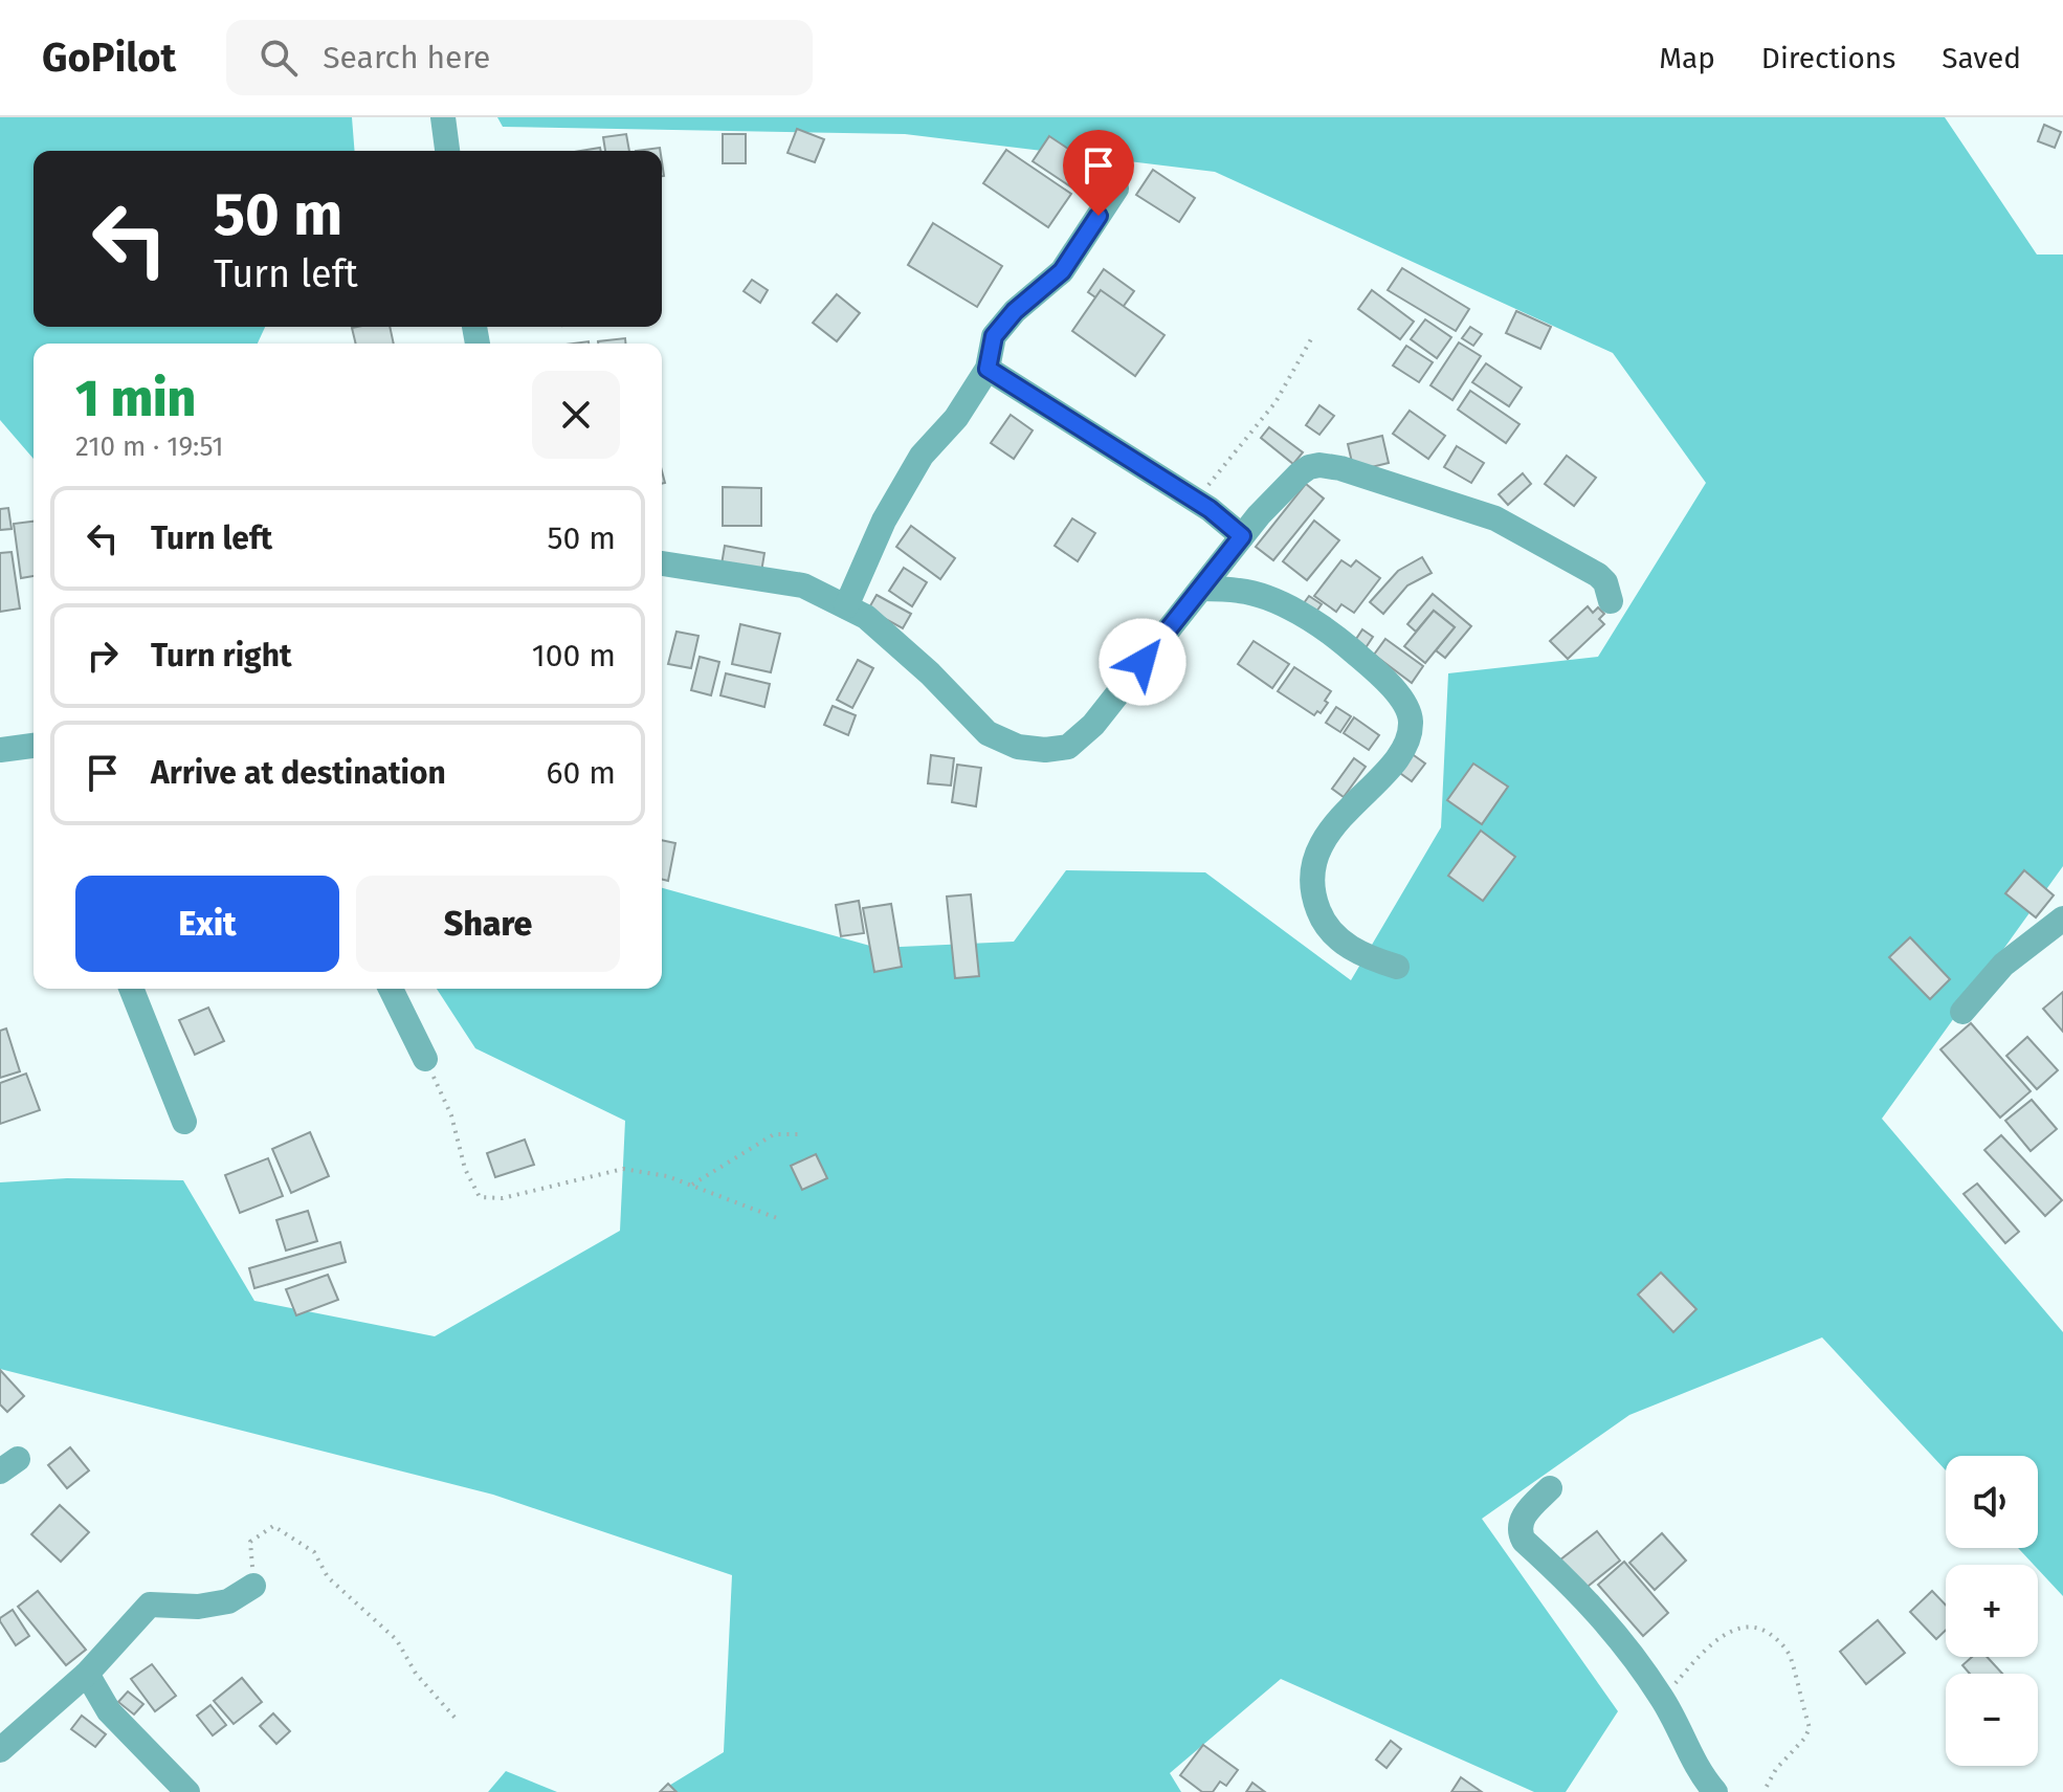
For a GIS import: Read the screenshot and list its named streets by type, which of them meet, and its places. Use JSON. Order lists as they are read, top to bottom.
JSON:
{
  "page": {
    "header": "GoPilot",
    "search": "Search here",
    "nav": ["Map", "Directions", "Saved"],
    "turn": ["50 m", "Turn left"],
    "heading": ["1 min", "210 m · 19:51"],
    "list": [
      {
        "name": "Turn left",
        "value": "50 m"
      },
      {
        "name": "Turn right",
        "value": "100 m"
      },
      {
        "name": "Arrive at destination",
        "value": "60 m"
      }
    ],
    "buttons": ["Exit", "Share"],
    "map_buttons": ["+", "−"]
  }
}
